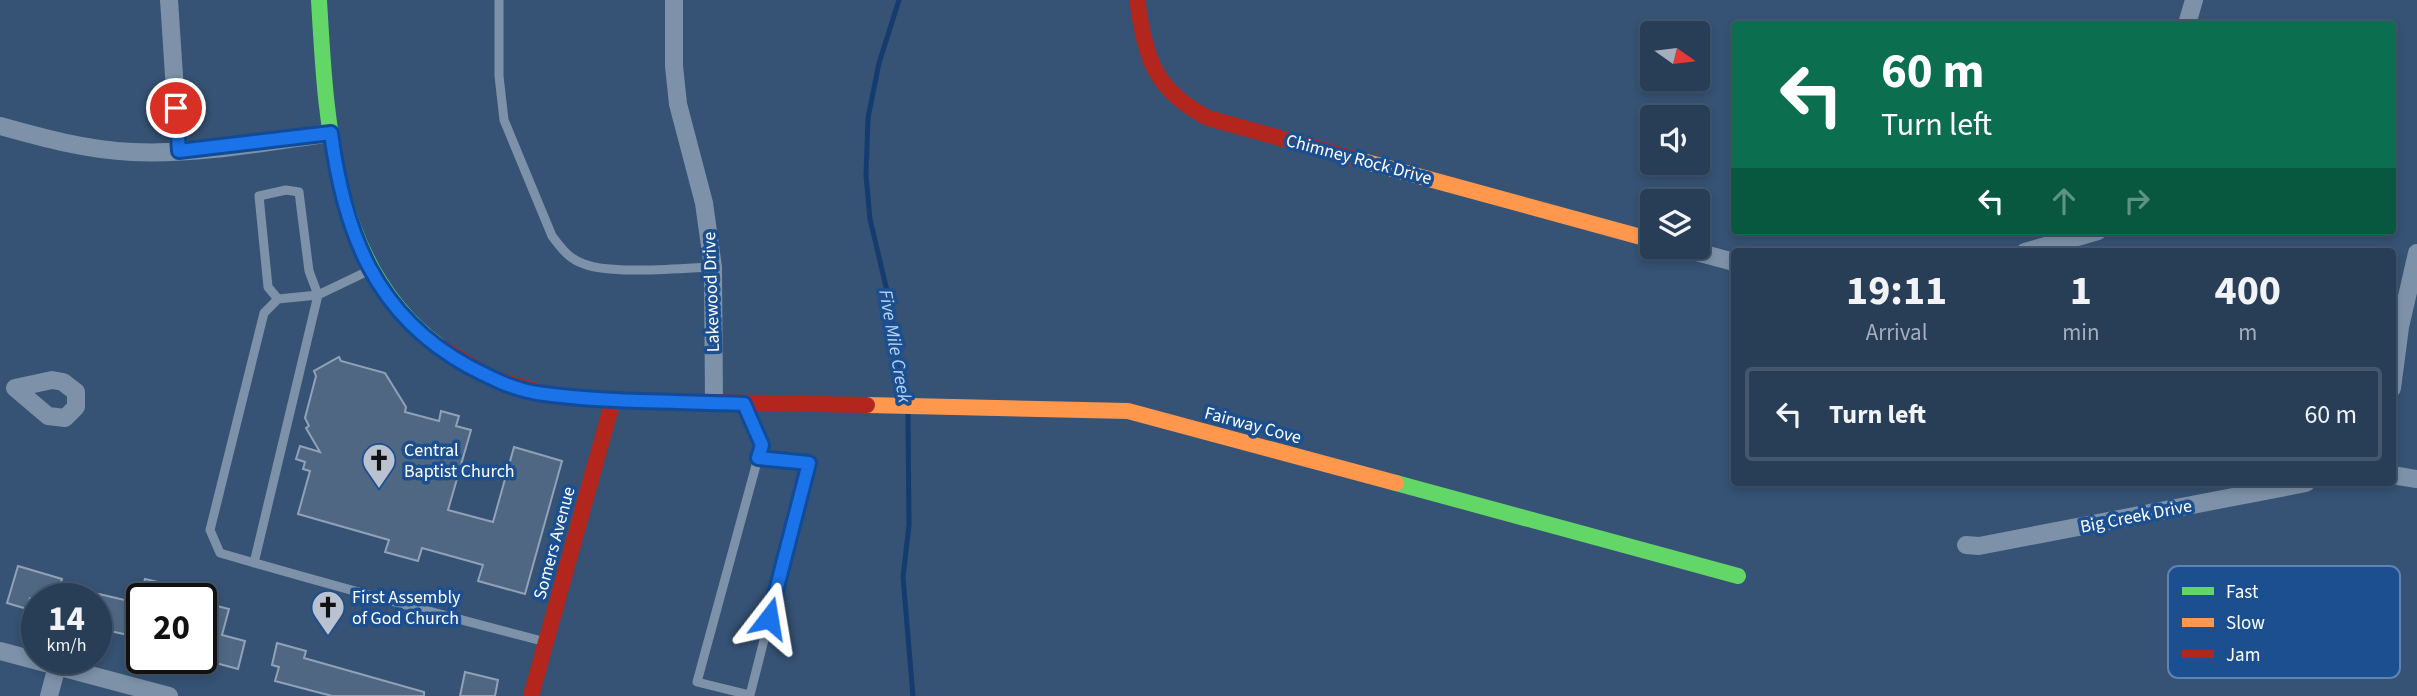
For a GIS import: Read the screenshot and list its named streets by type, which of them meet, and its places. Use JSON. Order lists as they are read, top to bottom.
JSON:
{
  "streets": {
    "street": [
      "Chimney Rock Drive",
      "Lakewood Drive",
      "Fairway Cove",
      "Big Creek Drive",
      "Somers Avenue"
    ]
  },
  "crossings": [
    ["Lakewood Drive", "Fairway Cove"]
  ],
  "water": ["Five Mile Creek"],
  "places": {
    "church": ["Central Baptist Church", "First Assembly of God Church"]
  },
  "legend": ["Fast", "Slow", "Jam"],
  "north": "right",
  "page": {
    "turn": ["60 m", "Turn left"],
    "eta": [
      "19:11",
      "Arrival",
      "1",
      "min",
      "400",
      "m"
    ],
    "list": [
      {
        "name": "Turn left",
        "value": "60 m"
      }
    ],
    "speed": "14 km/h",
    "limit": "20"
  }
}
